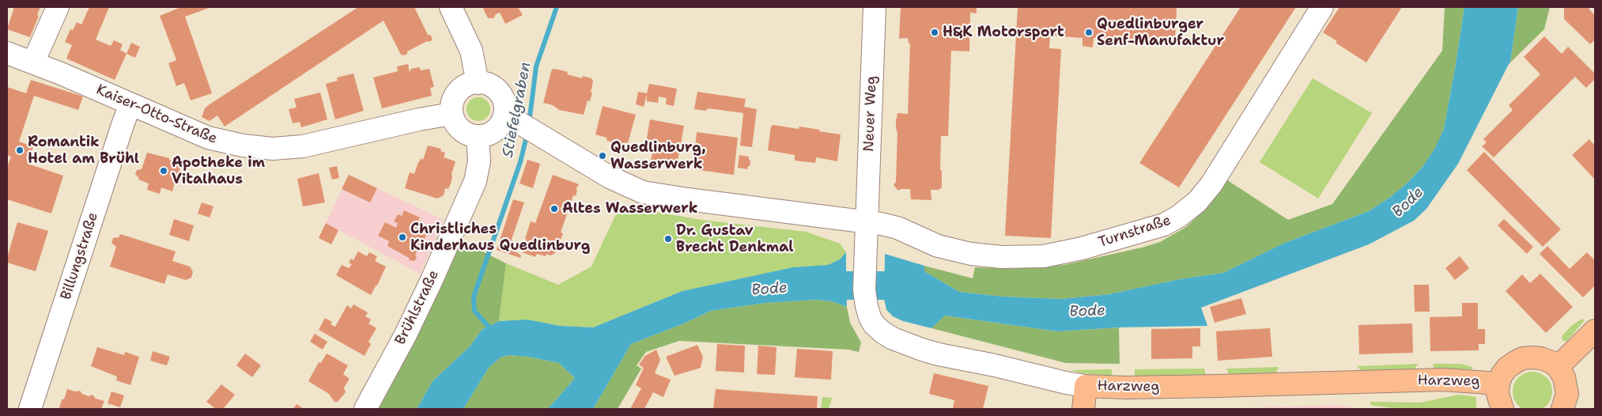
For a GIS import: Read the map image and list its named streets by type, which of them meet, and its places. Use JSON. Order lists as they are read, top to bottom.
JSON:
{
  "streets": {
    "main road": ["Harzweg"],
    "street": [
      "Neuer Weg",
      "Kaiser-Otto-Straße",
      "Turnstraße",
      "Billungstraße",
      "Brühlstraße"
    ]
  },
  "crossings": [
    ["Neuer Weg", "Turnstraße"],
    ["Neuer Weg", "Harzweg"],
    ["Kaiser-Otto-Straße", "Turnstraße"],
    ["Kaiser-Otto-Straße", "Billungstraße"],
    ["Kaiser-Otto-Straße", "Brühlstraße"],
    ["Turnstraße", "Brühlstraße"],
    ["Turnstraße", "Harzweg"]
  ],
  "water": ["Stiefelgraben", "Bode"],
  "places": [
    "H&K Motorsport",
    "Quedlinburger Senf-Manufaktur",
    "Romantik Hotel am Brühl",
    "Quedlinburg, Wasserwerk",
    "Apotheke im Vitalhaus",
    "Altes Wasserwerk",
    "Christliches Kinderhaus Quedlinburg",
    "Dr. Gustav Brecht Denkmal"
  ]
}
